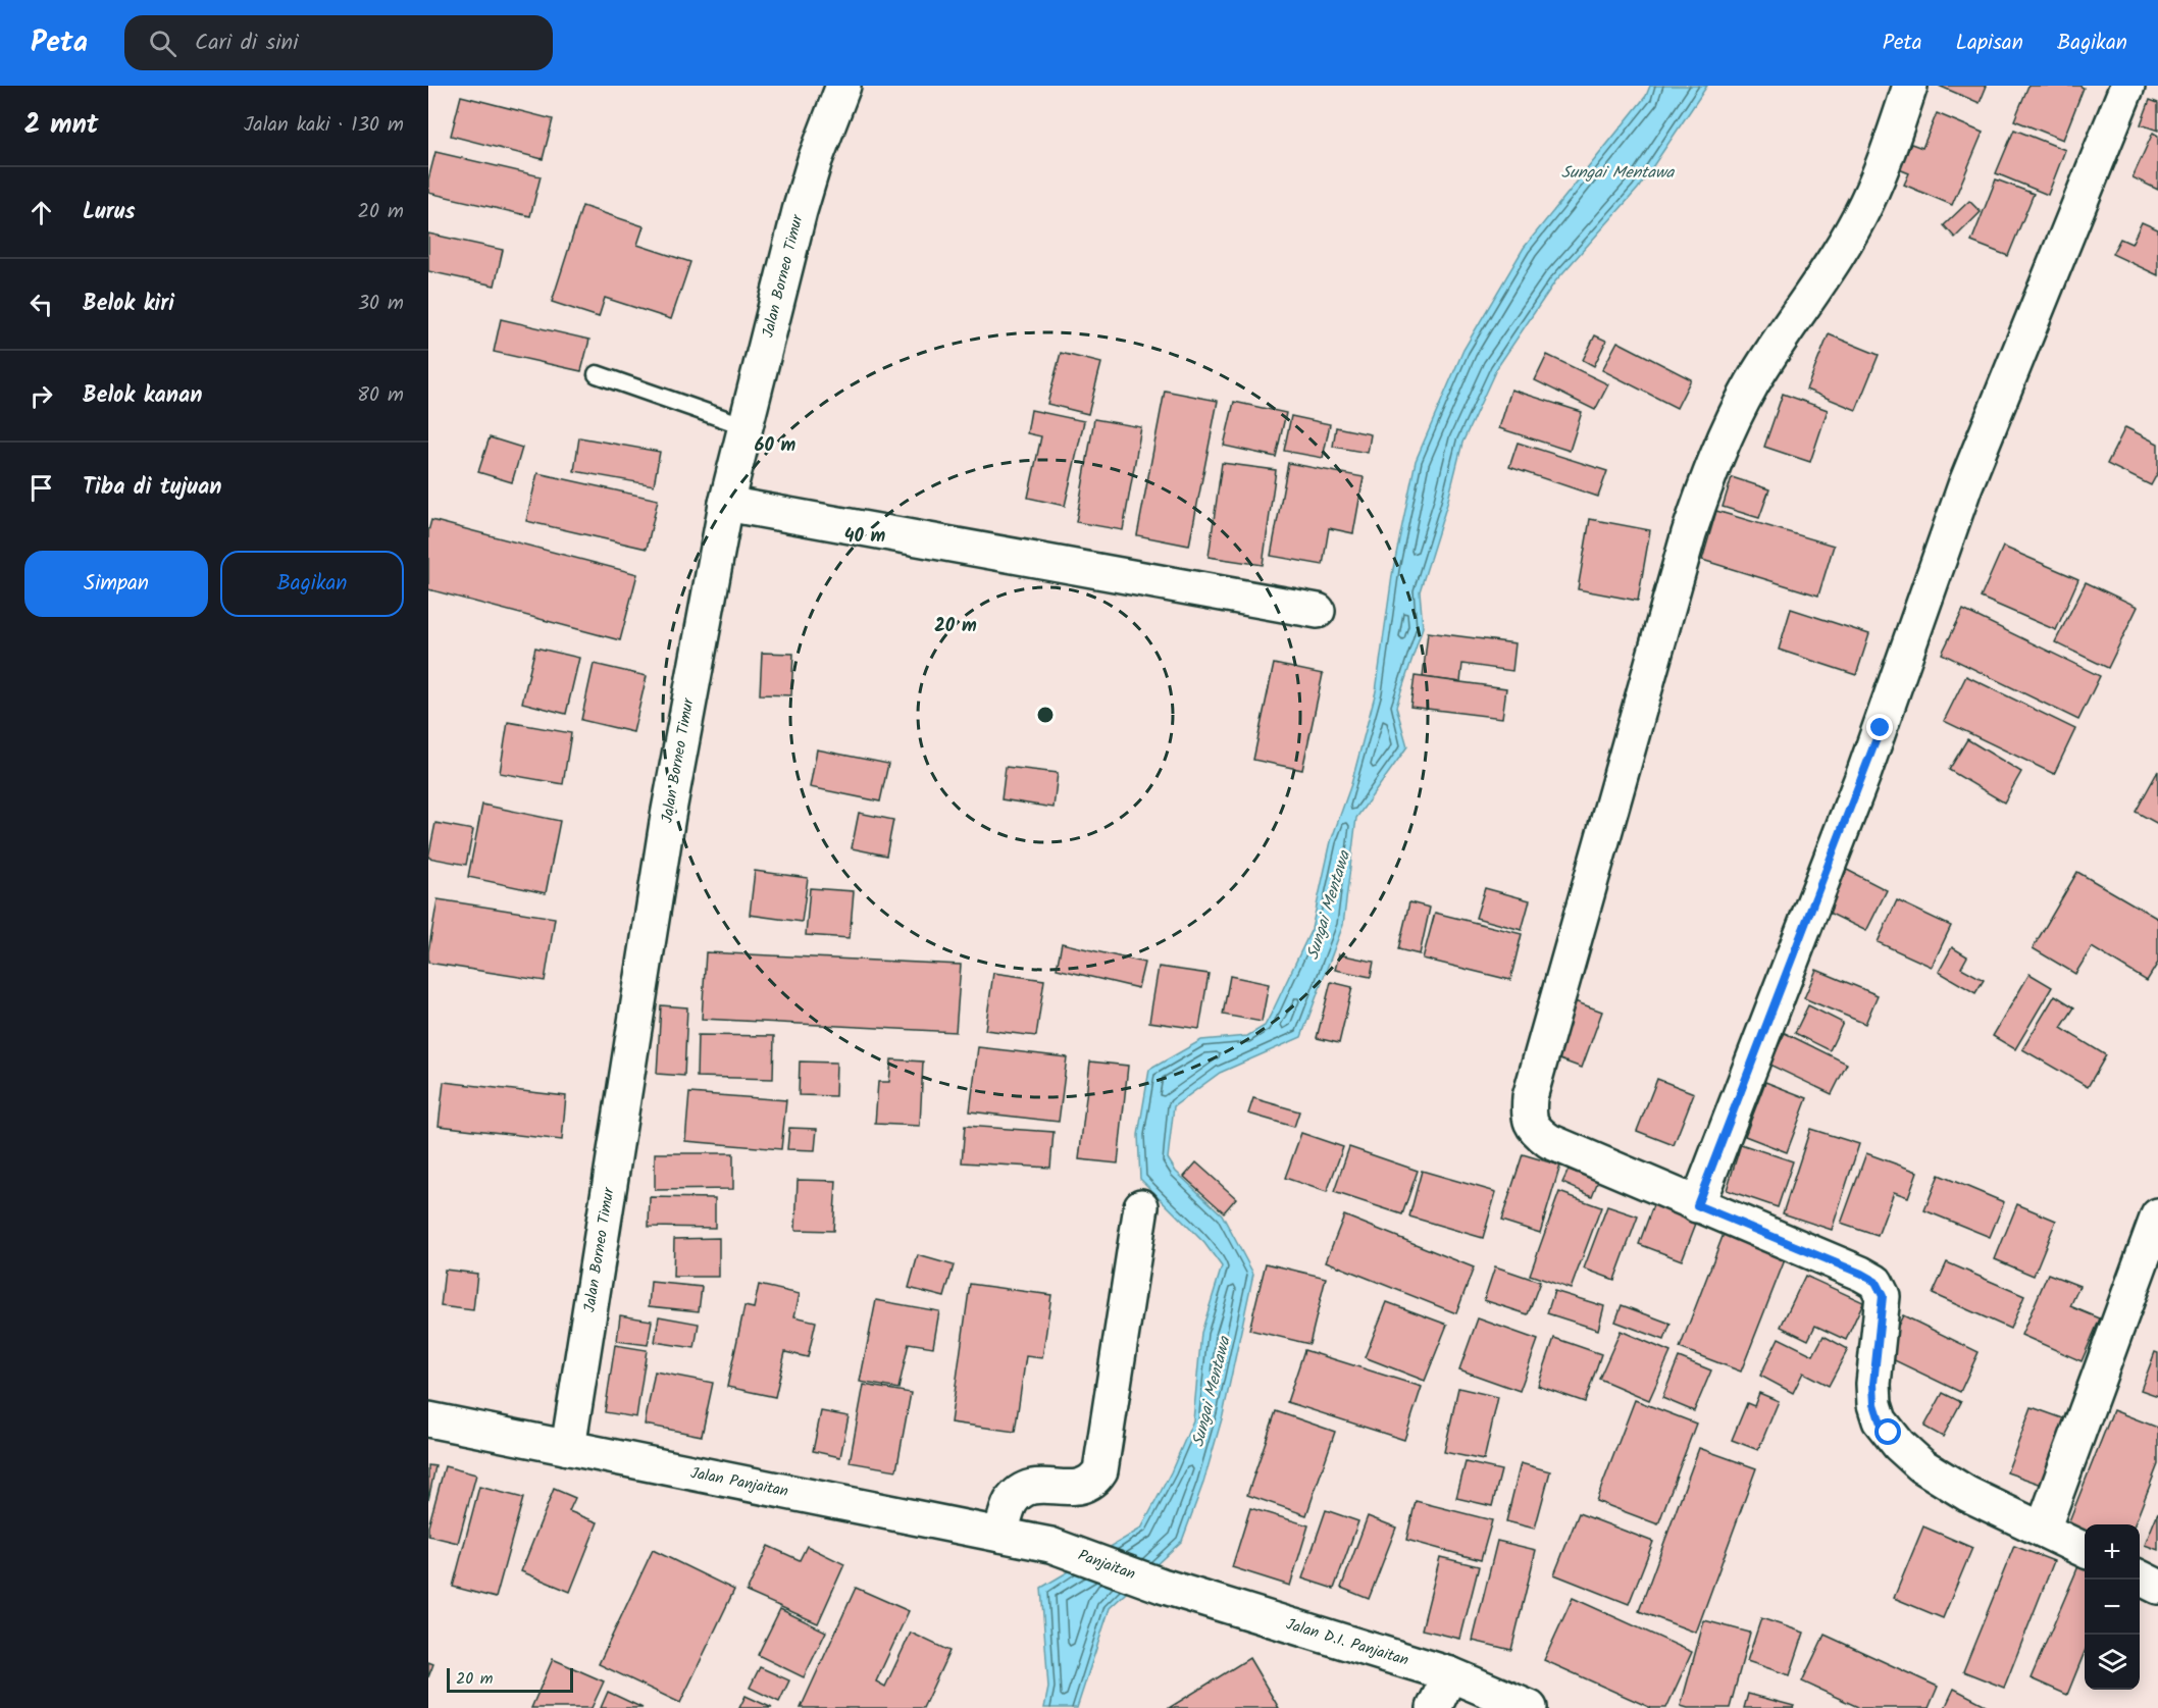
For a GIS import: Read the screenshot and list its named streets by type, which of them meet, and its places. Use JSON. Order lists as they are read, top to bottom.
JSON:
{
  "streets": {
    "street": [
      "Jalan Borneo Timur",
      "Jalan Panjaitan",
      "Panjaitan",
      "Jalan D.I. Panjaitan"
    ]
  },
  "crossings": [
    ["Jalan Borneo Timur", "Jalan Panjaitan"],
    ["Jalan Panjaitan", "Panjaitan"],
    ["Panjaitan", "Jalan D.I. Panjaitan"]
  ],
  "water": ["Sungai Mentawa"],
  "scale_bar": "20 m",
  "page": {
    "header": "Peta",
    "search": "Cari di sini",
    "nav": ["Peta", "Lapisan", "Bagikan"],
    "heading": ["2 mnt", "Jalan kaki · 130 m"],
    "list": [
      ["Lurus", "20 m"],
      ["Belok kiri", "30 m"],
      ["Belok kanan", "80 m"],
      "Tiba di tujuan"
    ],
    "buttons": ["Simpan", "Bagikan"],
    "map_buttons": ["+", "−"],
    "scale": "20 m"
  },
  "rings": ["60 m", "40 m", "20 m"]
}
